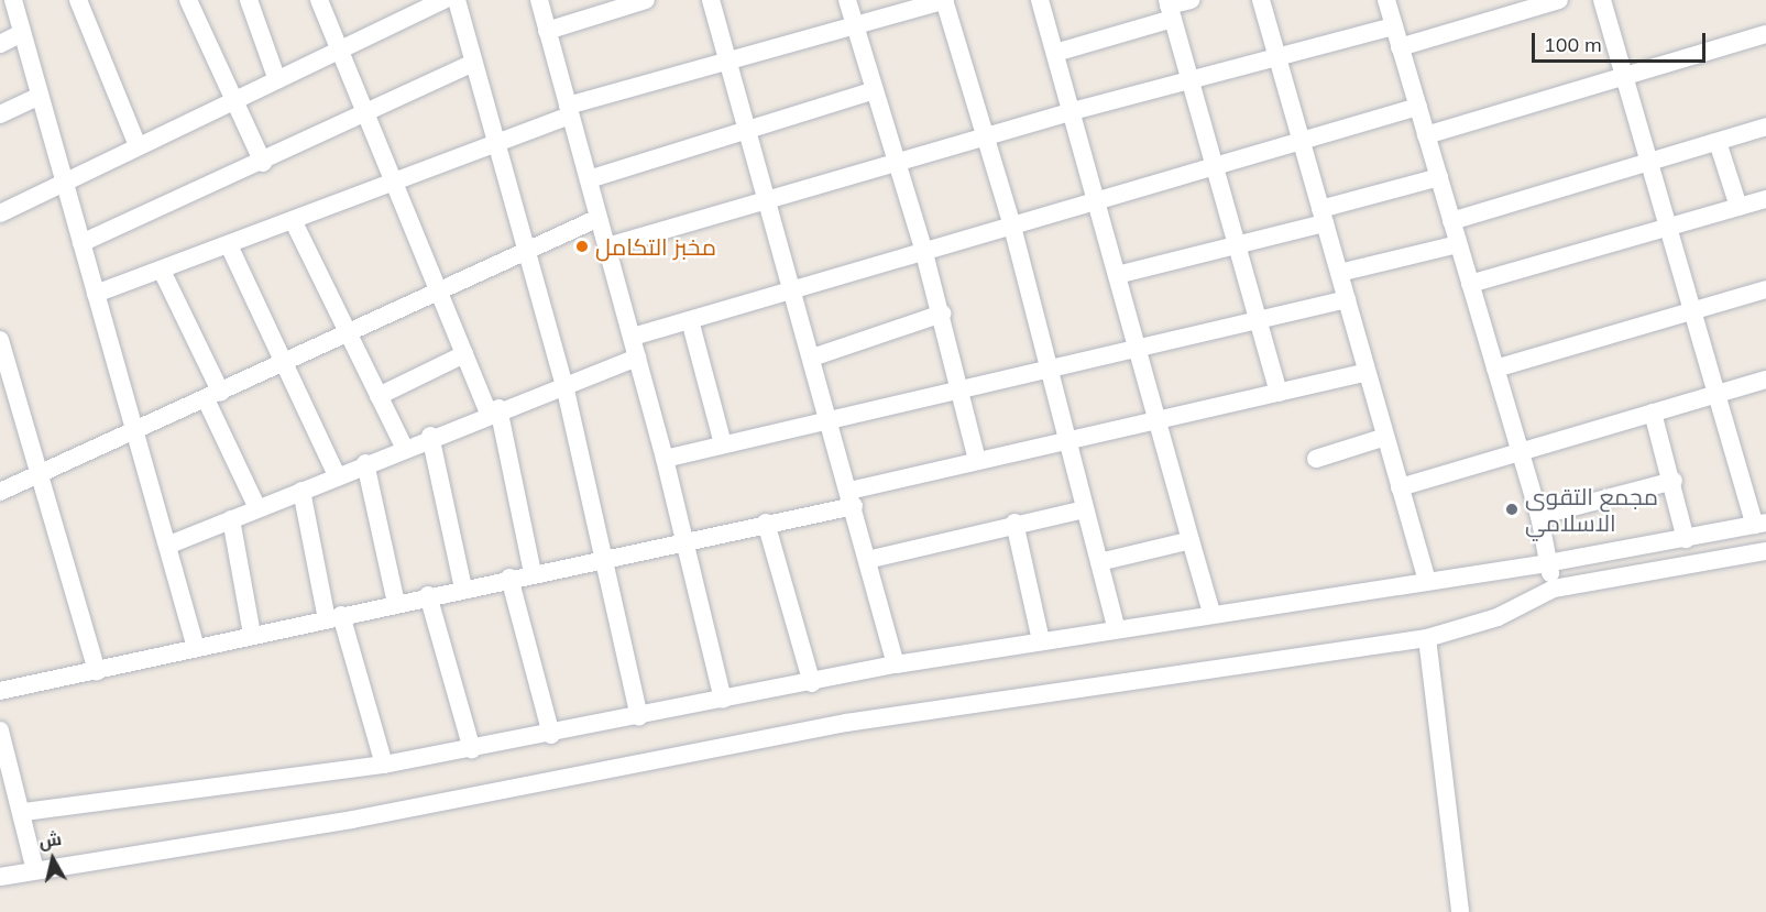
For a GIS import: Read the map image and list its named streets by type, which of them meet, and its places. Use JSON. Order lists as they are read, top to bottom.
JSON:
{
  "places": ["مخبز التكامل", "مجمع التقوى الاسلامي"],
  "scale_bar": "100 m",
  "north": "top"
}
